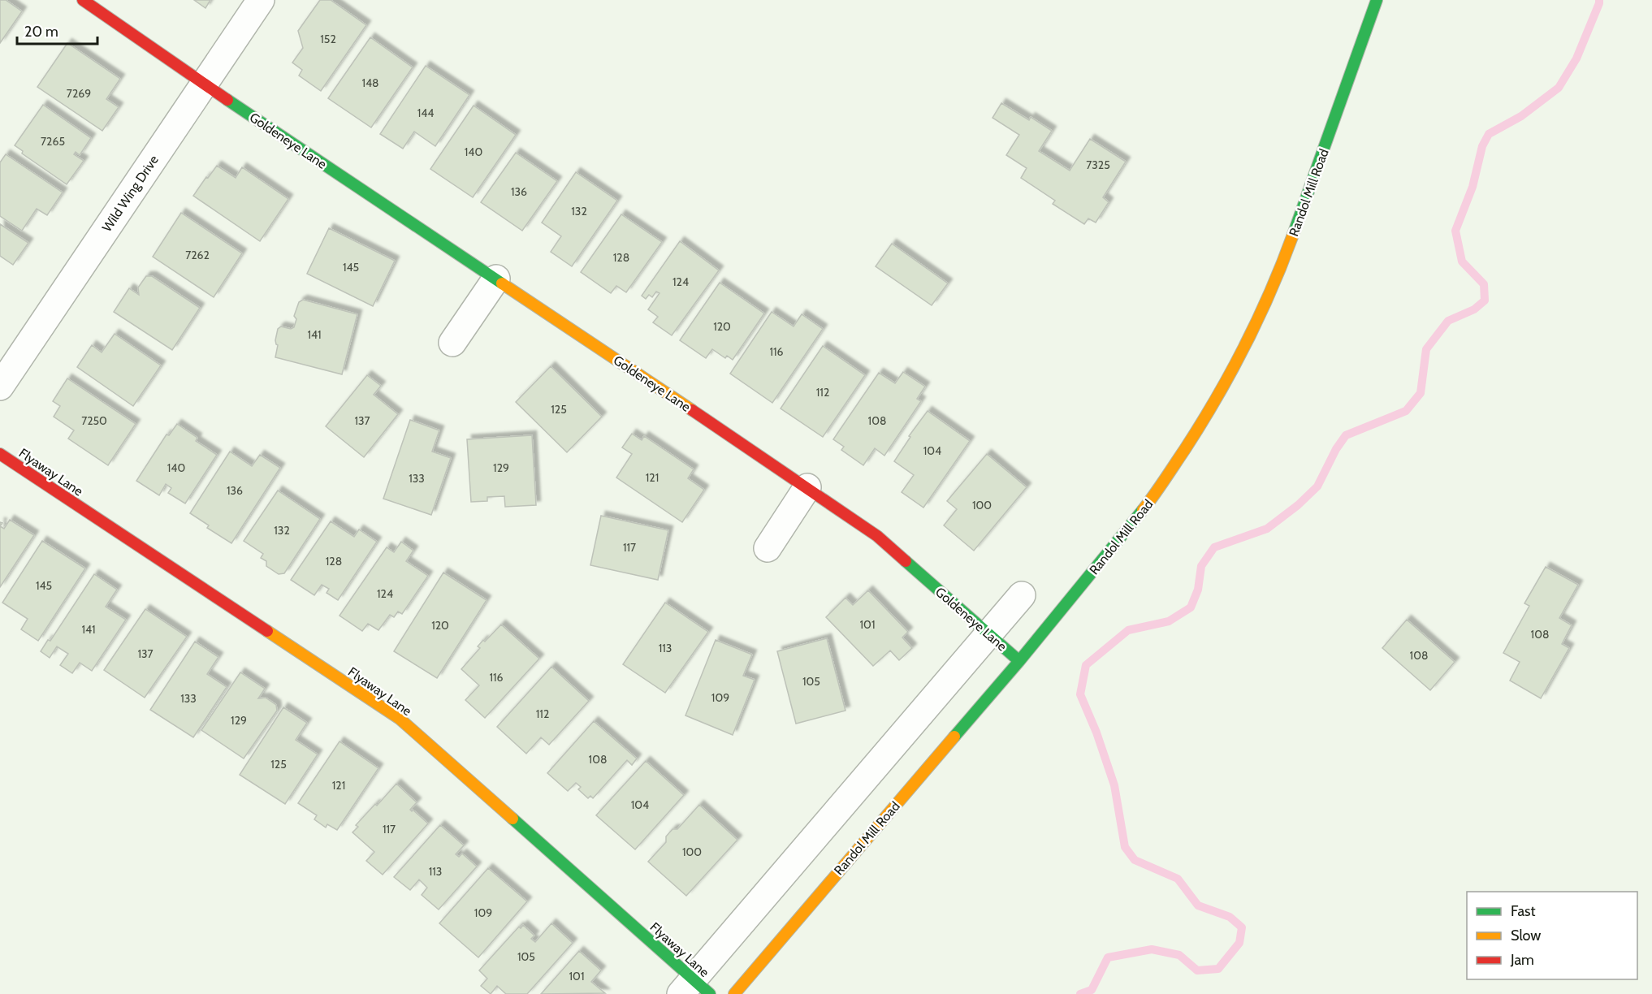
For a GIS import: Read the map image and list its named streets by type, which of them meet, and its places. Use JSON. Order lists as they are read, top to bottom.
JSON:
{
  "streets": {
    "street": [
      "Goldeneye Lane",
      "Randol Mill Road",
      "Wild Wing Drive",
      "Flyaway Lane"
    ]
  },
  "crossings": [
    ["Goldeneye Lane", "Randol Mill Road"],
    ["Goldeneye Lane", "Wild Wing Drive"]
  ],
  "house_numbers": [
    "152",
    "148",
    "7269",
    "144",
    "7265",
    "140",
    "7325",
    "136",
    "132",
    "7262",
    "128",
    "145",
    "124",
    "120",
    "141",
    "116",
    "112",
    "125",
    "7250",
    "137",
    "108",
    "104",
    "140",
    "129",
    "121",
    "133",
    "136",
    "100",
    "132",
    "117",
    "128",
    "145",
    "124",
    "101",
    "120",
    "141",
    "108",
    "113",
    "137",
    "108",
    "116",
    "105",
    "109",
    "133",
    "112",
    "129",
    "108",
    "125",
    "121",
    "104",
    "117",
    "100",
    "113",
    "109",
    "105",
    "101"
  ],
  "legend": ["Fast", "Slow", "Jam"],
  "scale_bar": "20 m"
}
